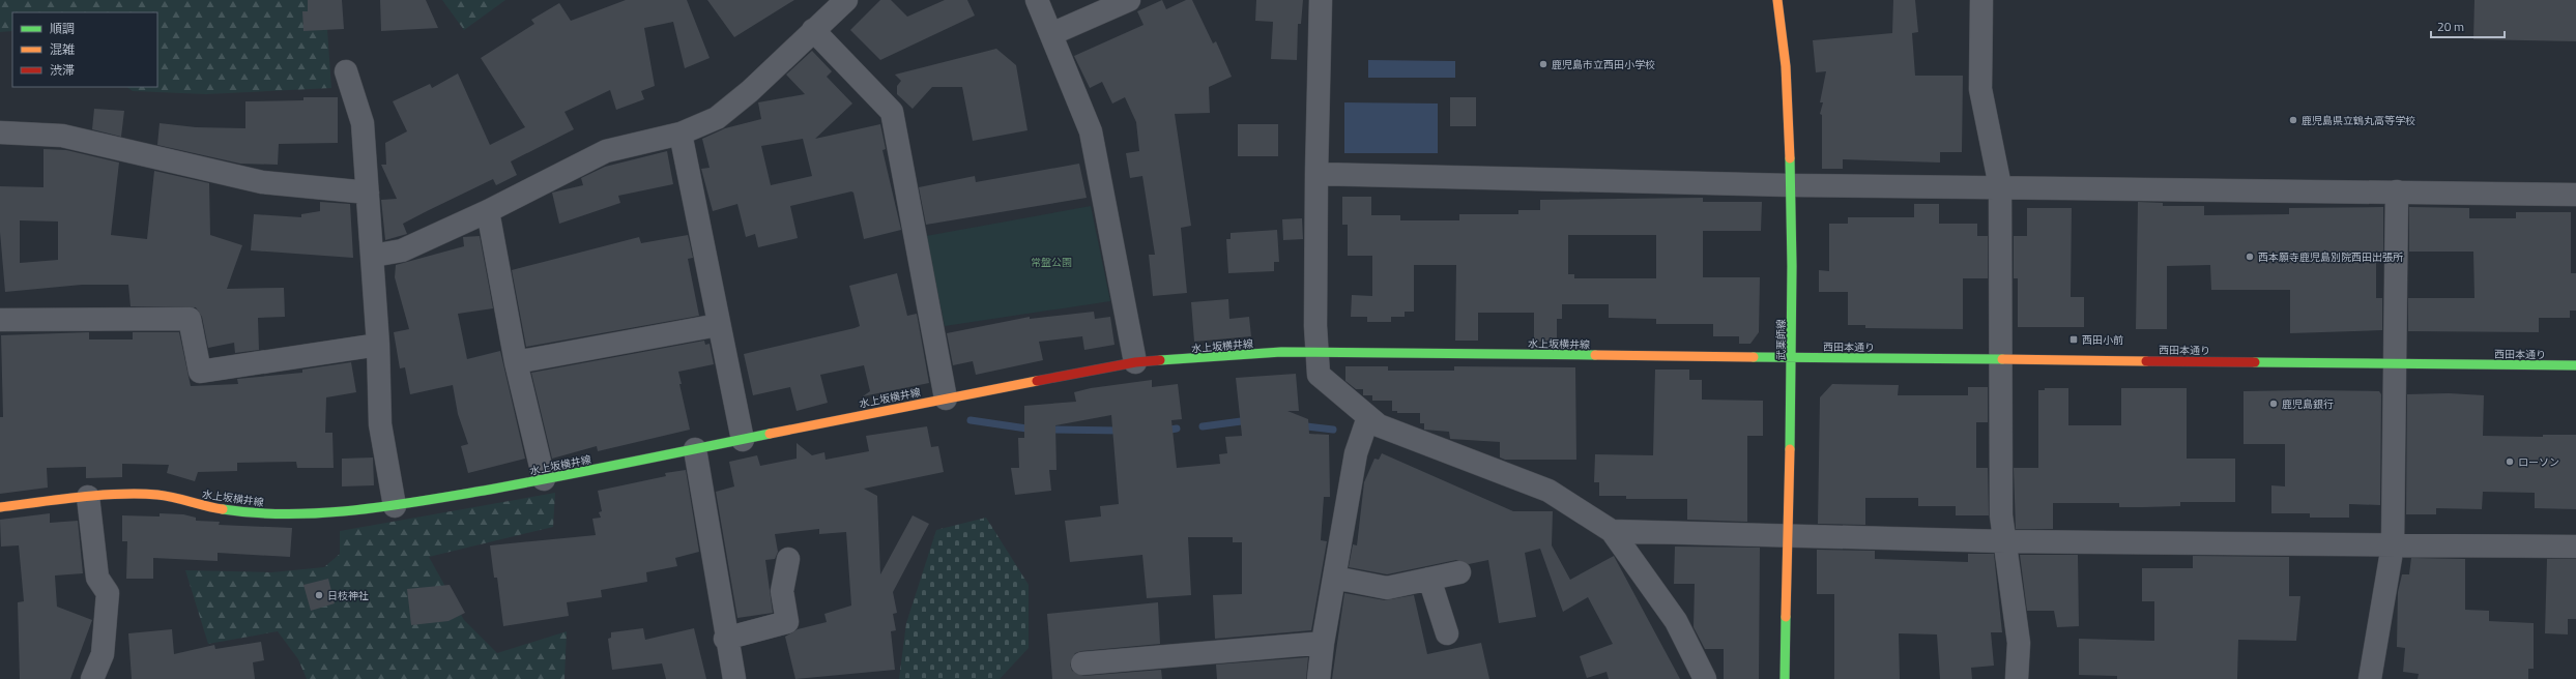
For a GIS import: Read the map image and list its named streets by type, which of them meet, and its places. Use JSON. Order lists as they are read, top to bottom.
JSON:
{
  "streets": {
    "street": ["武薬師線", "水上坂横井線", "西田本通り"]
  },
  "crossings": [
    ["武薬師線", "水上坂横井線"],
    ["武薬師線", "西田本通り"],
    ["水上坂横井線", "西田本通り"]
  ],
  "parks": ["常盤公園"],
  "places": {
    "other": [
      "鹿児島市立西田小学校",
      "鹿児島県立鶴丸高等学校",
      "西本願寺鹿児島別院西田出張所",
      "鹿児島銀行",
      "ローソン",
      "日枝神社"
    ],
    "transit": ["西田小前"]
  },
  "legend": ["順調", "混雑", "渋滞"],
  "scale_bar": "20 m"
}
